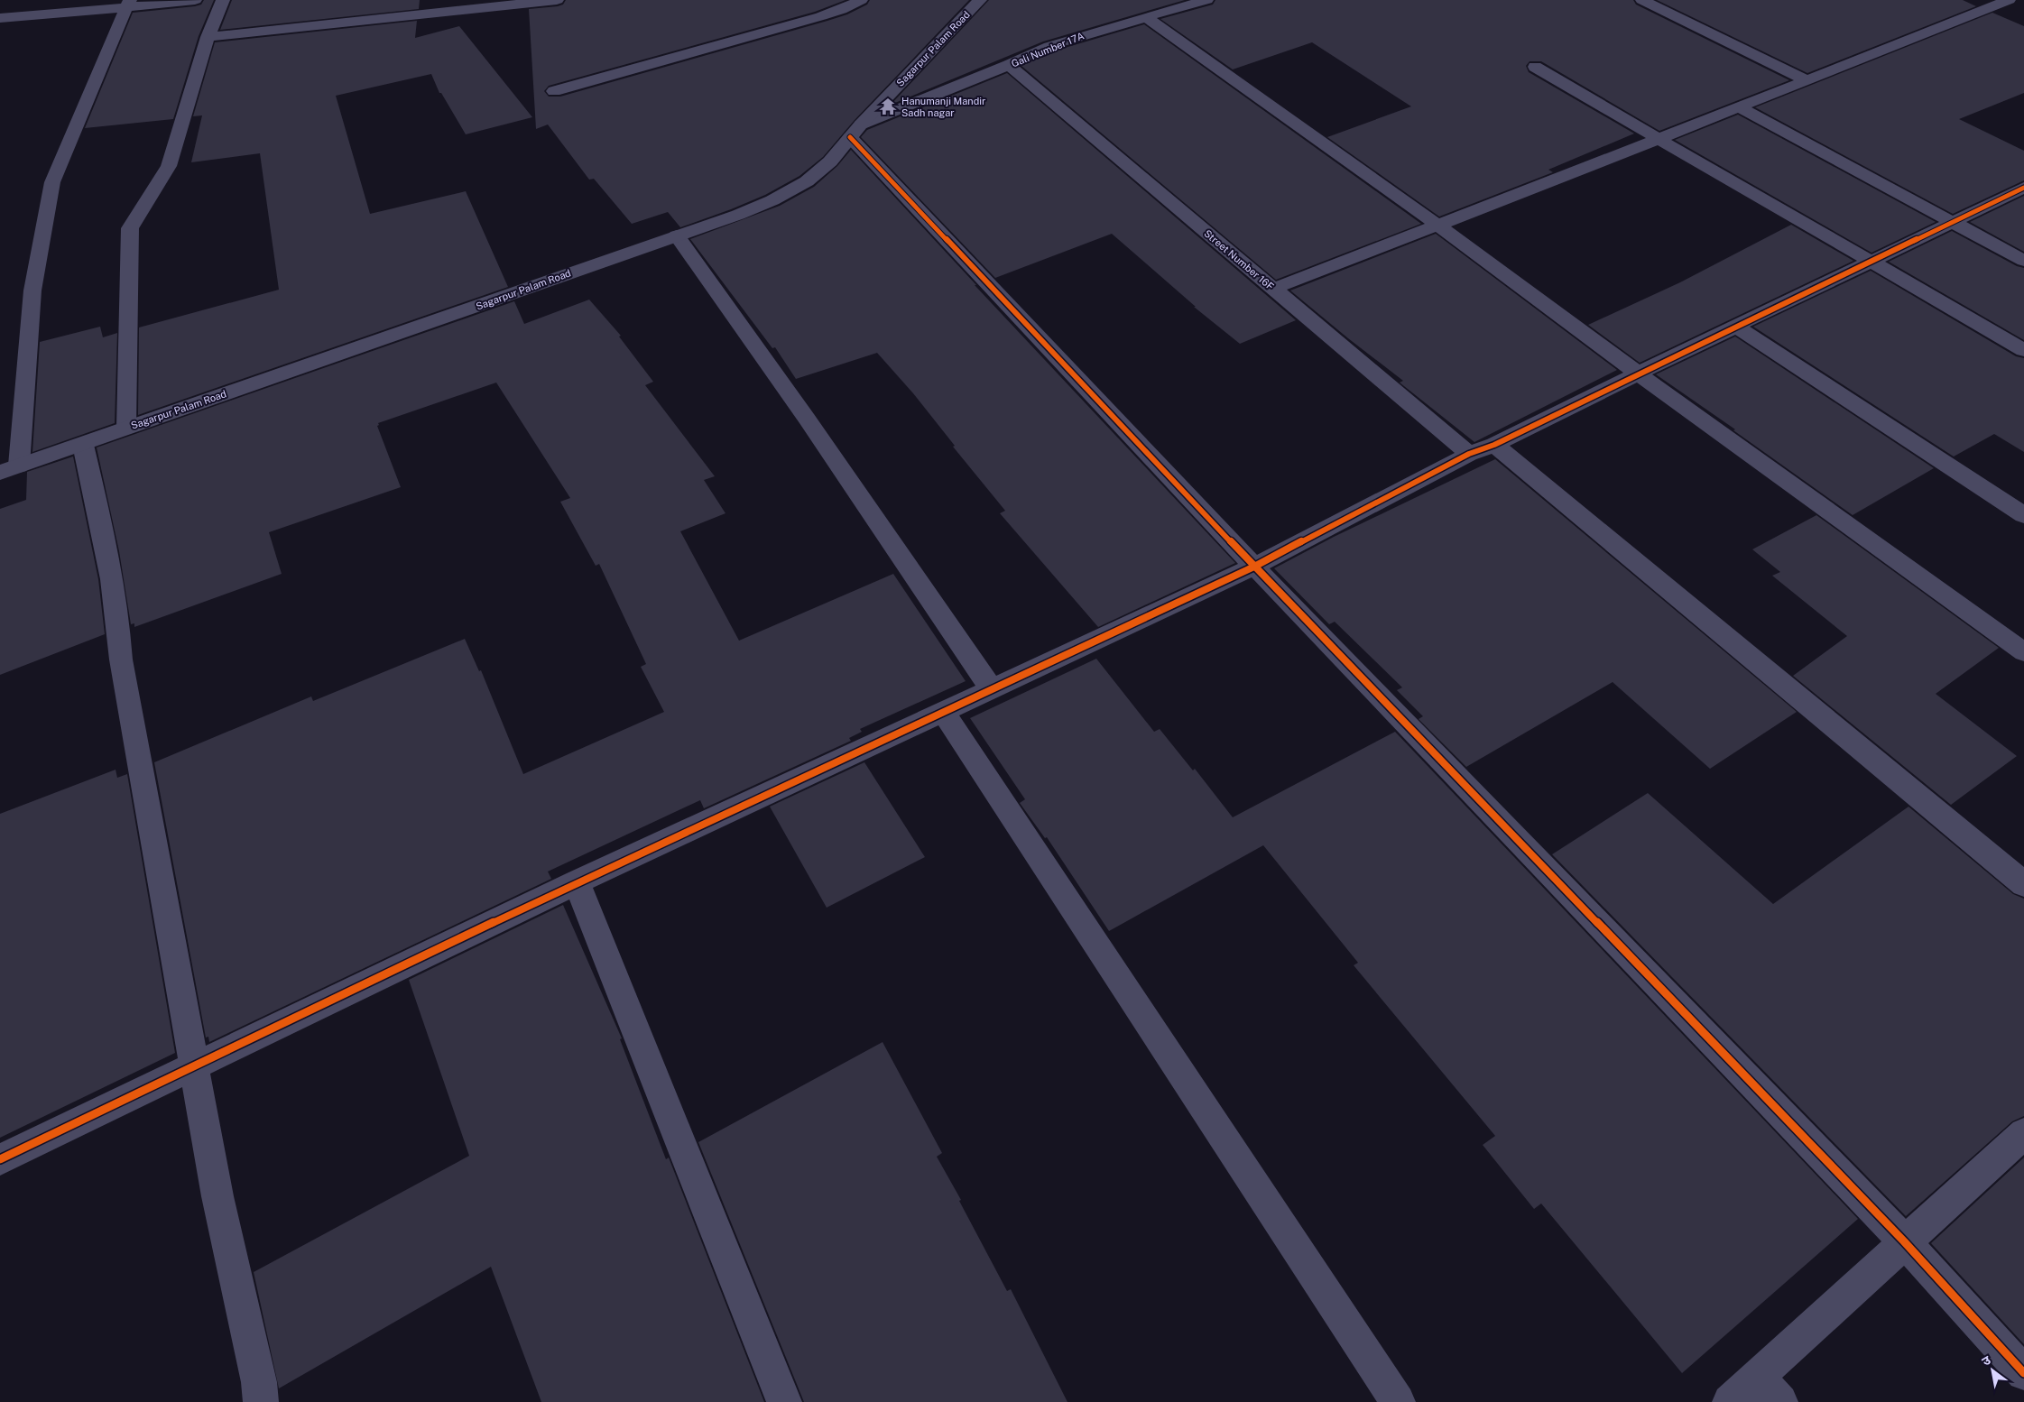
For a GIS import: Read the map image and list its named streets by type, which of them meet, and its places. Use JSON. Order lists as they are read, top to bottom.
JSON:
{
  "streets": {
    "street": ["Sagarpur Palam Road", "Gali Number 17A", "Street Number 16F"]
  },
  "crossings": [
    ["Sagarpur Palam Road", "Gali Number 17A"],
    ["Gali Number 17A", "Street Number 16F"]
  ],
  "places": {
    "temple": ["Hanumanji Mandir Sadh nagar"]
  },
  "north": "top left"
}
